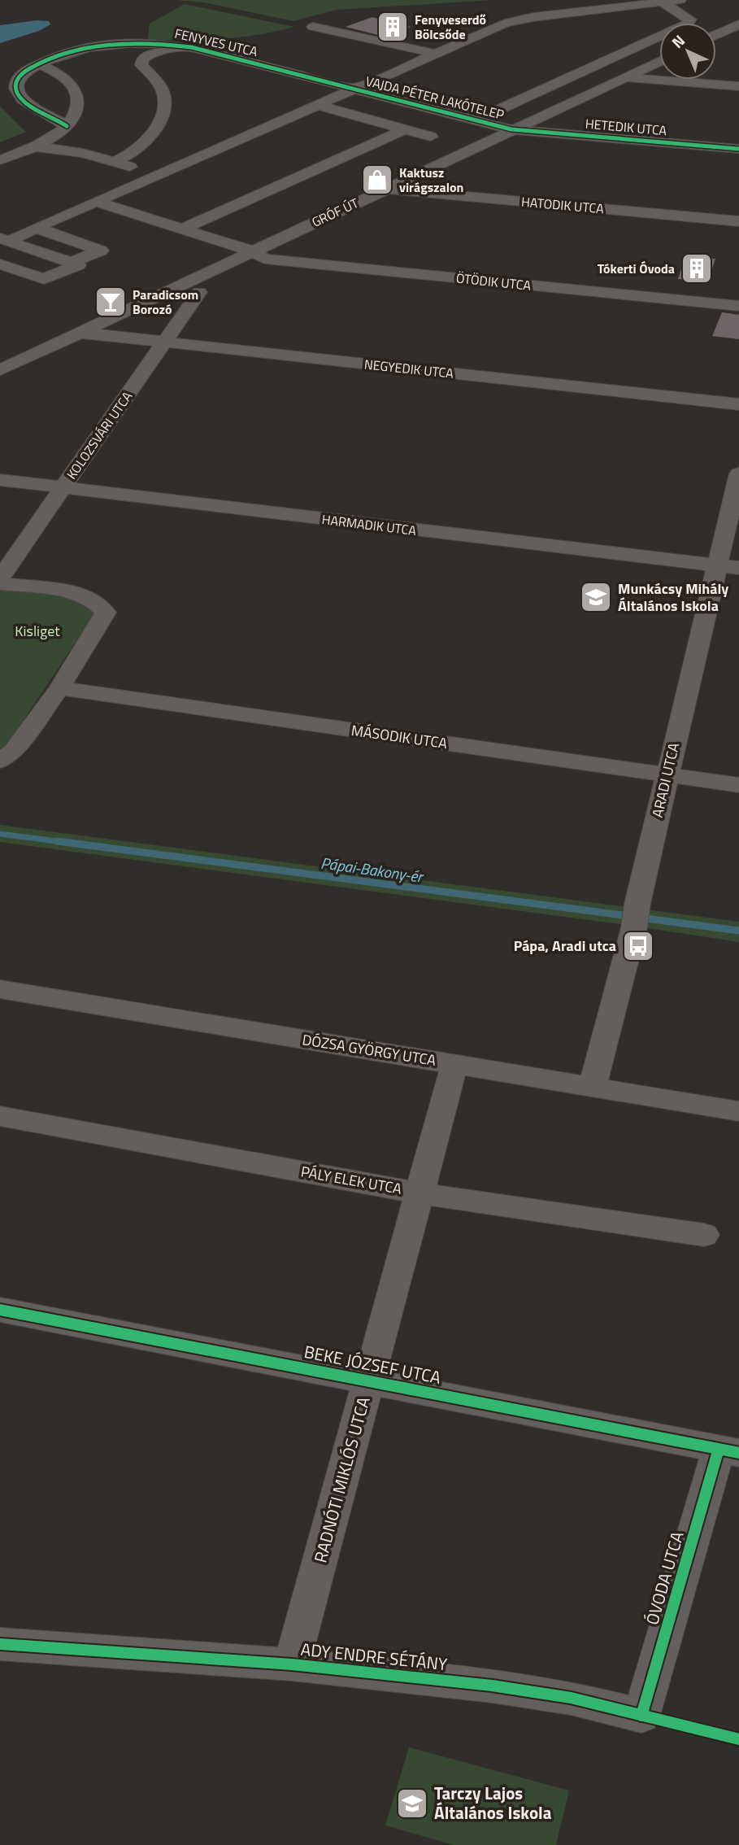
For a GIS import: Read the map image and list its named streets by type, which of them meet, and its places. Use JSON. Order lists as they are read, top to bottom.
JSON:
{
  "streets": {
    "street": [
      "FENYVES UTCA",
      "VAJDA PÉTER LAKÓTELEP",
      "HETEDIK UTCA",
      "HATODIK UTCA",
      "GRÓF ÚT",
      "ÖTÖDIK UTCA",
      "NEGYEDIK UTCA",
      "KOLOZSVÁRI UTCA",
      "HARMADIK UTCA",
      "MÁSODIK UTCA",
      "ARADI UTCA",
      "DÓZSA GYÖRGY UTCA",
      "PÁLY ELEK UTCA",
      "BEKE JÓZSEF UTCA",
      "RADNÓTI MIKLÓS UTCA",
      "ÓVODA UTCA",
      "ADY ENDRE SÉTÁNY"
    ]
  },
  "crossings": [
    ["FENYVES UTCA", "VAJDA PÉTER LAKÓTELEP"],
    ["VAJDA PÉTER LAKÓTELEP", "HETEDIK UTCA"],
    ["VAJDA PÉTER LAKÓTELEP", "GRÓF ÚT"],
    ["HETEDIK UTCA", "GRÓF ÚT"],
    ["HATODIK UTCA", "GRÓF ÚT"],
    ["GRÓF ÚT", "ÖTÖDIK UTCA"],
    ["GRÓF ÚT", "NEGYEDIK UTCA"],
    ["NEGYEDIK UTCA", "KOLOZSVÁRI UTCA"],
    ["KOLOZSVÁRI UTCA", "HARMADIK UTCA"],
    ["HARMADIK UTCA", "ARADI UTCA"],
    ["MÁSODIK UTCA", "ARADI UTCA"],
    ["ARADI UTCA", "DÓZSA GYÖRGY UTCA"],
    ["DÓZSA GYÖRGY UTCA", "RADNÓTI MIKLÓS UTCA"],
    ["PÁLY ELEK UTCA", "RADNÓTI MIKLÓS UTCA"],
    ["BEKE JÓZSEF UTCA", "RADNÓTI MIKLÓS UTCA"],
    ["BEKE JÓZSEF UTCA", "ÓVODA UTCA"],
    ["RADNÓTI MIKLÓS UTCA", "ADY ENDRE SÉTÁNY"],
    ["ÓVODA UTCA", "ADY ENDRE SÉTÁNY"]
  ],
  "water": ["Pápai-Bakony-ér"],
  "parks": ["Kisliget"],
  "places": {
    "building": ["Fenyveserdő Bölcsőde", "Tókerti Óvoda"],
    "shop": ["Kaktusz virágszalon"],
    "bar": ["Paradicsom Borozó"],
    "school or university": ["Munkácsy Mihály Általános Iskola", "Tarczy Lajos Általános Iskola"],
    "bus stop": ["Pápa, Aradi utca"]
  },
  "north": "top left"
}
